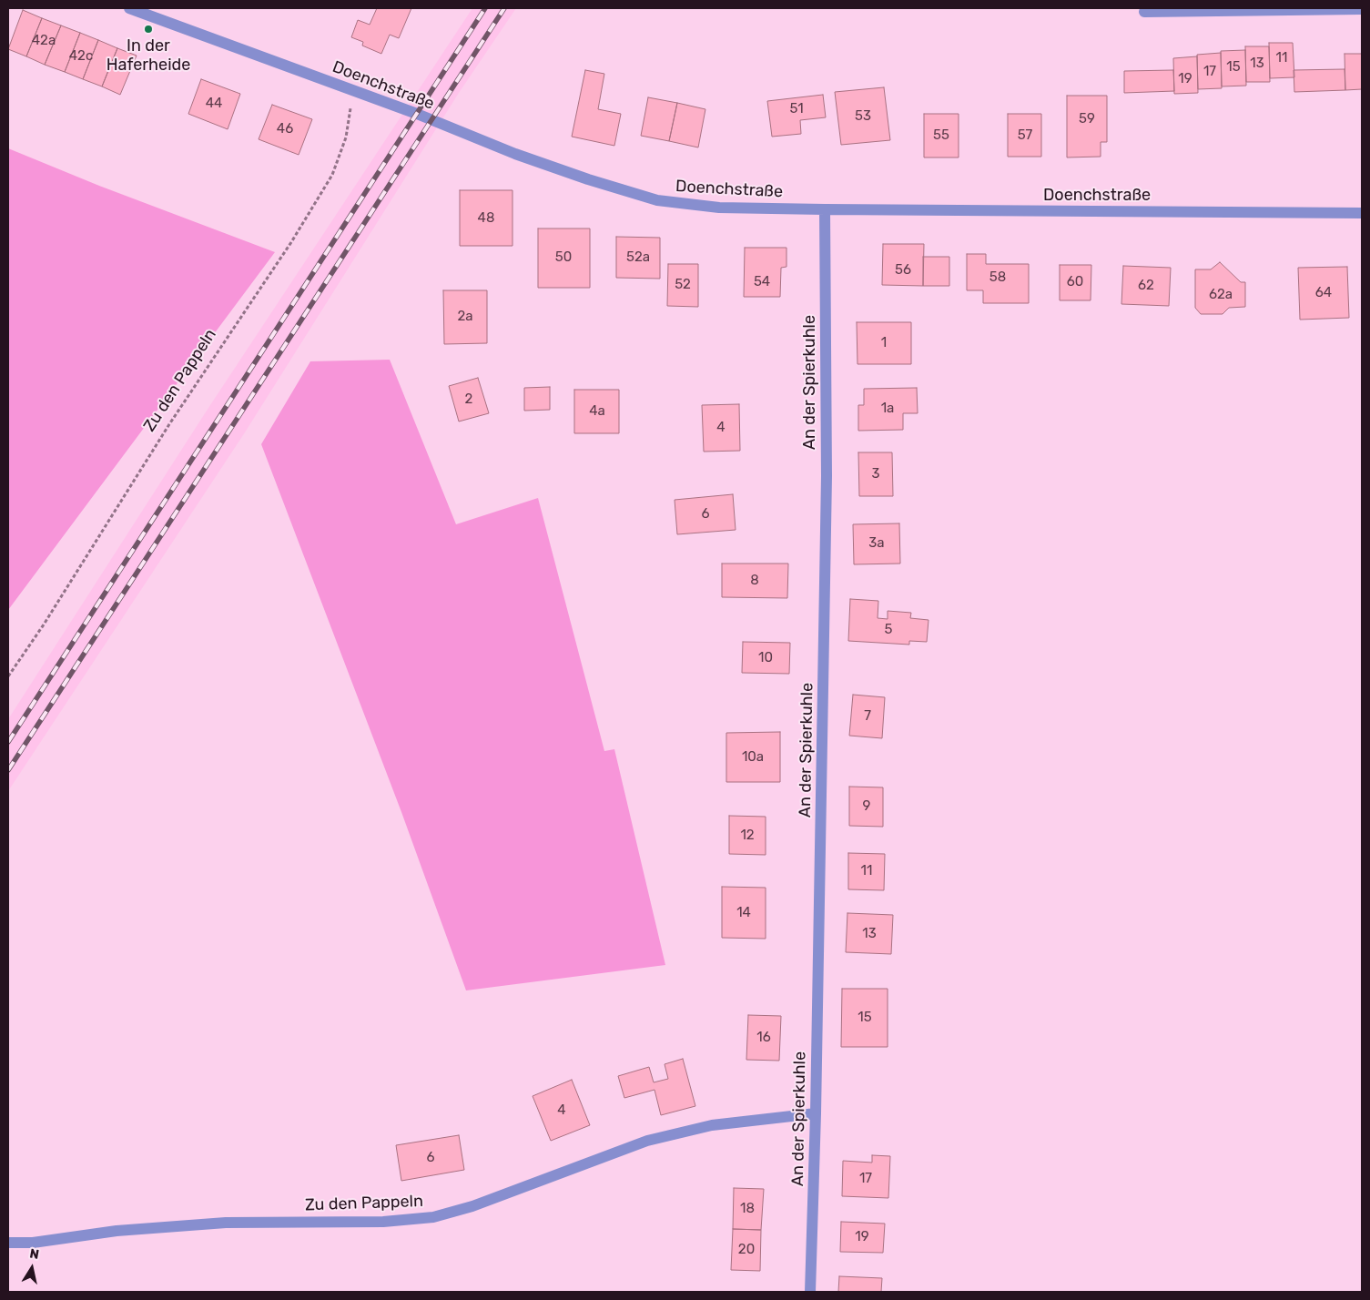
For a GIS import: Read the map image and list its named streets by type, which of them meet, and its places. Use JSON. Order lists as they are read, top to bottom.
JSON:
{
  "streets": {
    "street": ["Doenchstraße", "Zu den Pappeln", "An der Spierkuhle"]
  },
  "crossings": [
    ["Doenchstraße", "Zu den Pappeln"],
    ["Doenchstraße", "An der Spierkuhle"],
    ["Zu den Pappeln", "An der Spierkuhle"]
  ],
  "places": ["In der Haferheide"],
  "house_numbers": [
    "42a",
    "42c",
    "11",
    "13",
    "15",
    "17",
    "19",
    "44",
    "51",
    "53",
    "59",
    "46",
    "55",
    "57",
    "48",
    "50",
    "52a",
    "56",
    "58",
    "54",
    "60",
    "52",
    "62",
    "64",
    "62a",
    "2a",
    "1",
    "2",
    "1a",
    "4a",
    "4",
    "3",
    "6",
    "3a",
    "8",
    "5",
    "10",
    "7",
    "10a",
    "9",
    "12",
    "11",
    "14",
    "13",
    "15",
    "16",
    "4",
    "6",
    "17",
    "18",
    "19",
    "20"
  ],
  "north": "top"
}
